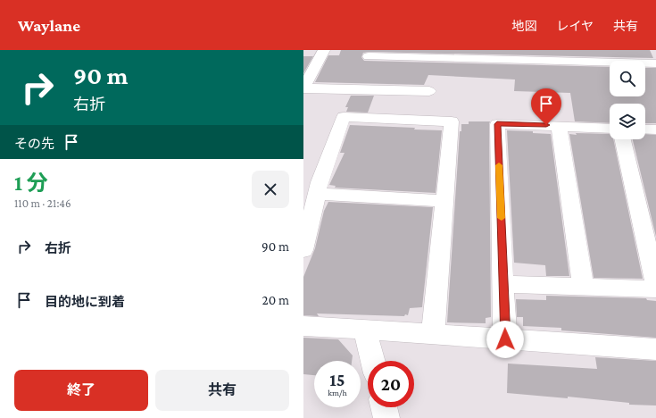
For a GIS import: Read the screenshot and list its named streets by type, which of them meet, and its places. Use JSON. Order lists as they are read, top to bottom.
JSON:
{
  "page": {
    "header": "Waylane",
    "nav": ["地図", "レイヤ", "共有"],
    "turn": ["90 m", "右折"],
    "then": "その先",
    "heading": ["1 分", "110 m · 21:46"],
    "list": [
      {
        "name": "右折",
        "value": "90 m"
      },
      {
        "name": "目的地に到着",
        "value": "20 m"
      }
    ],
    "speed": "15 km/h",
    "limit": "20",
    "buttons": ["終了", "共有"]
  }
}
